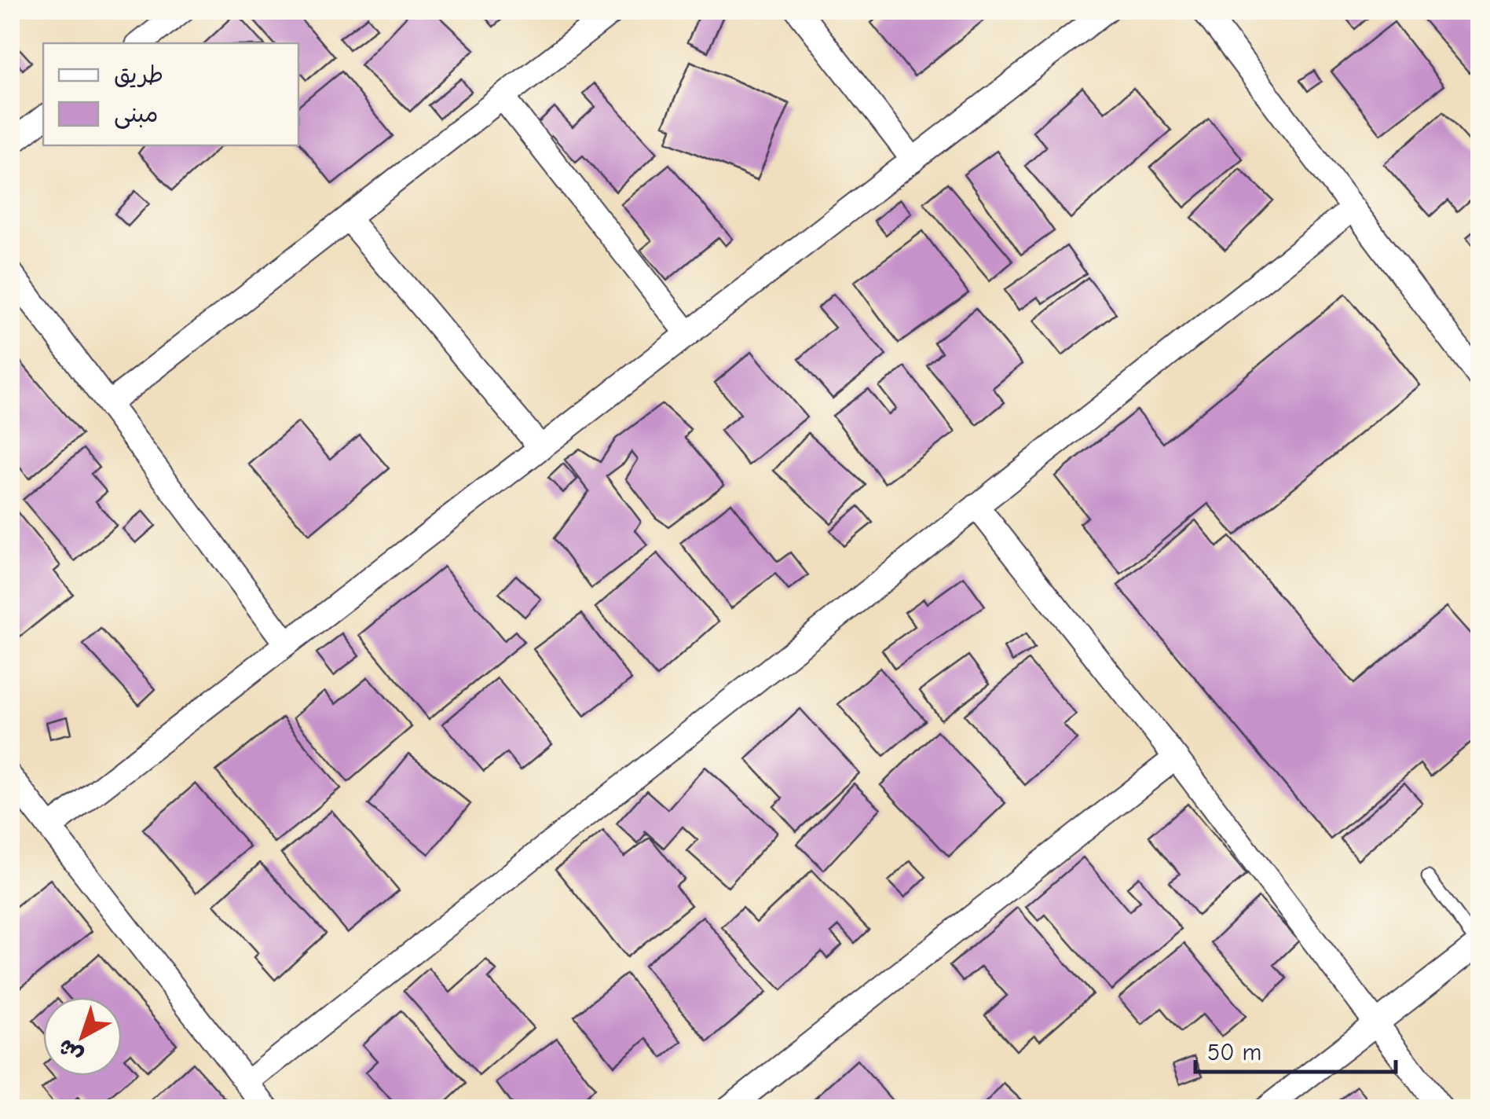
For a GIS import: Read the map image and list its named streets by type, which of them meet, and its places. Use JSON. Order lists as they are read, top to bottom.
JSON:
{
  "legend": ["طريق", "مبنى"],
  "scale_bar": "50 m",
  "north": "bottom left"
}
